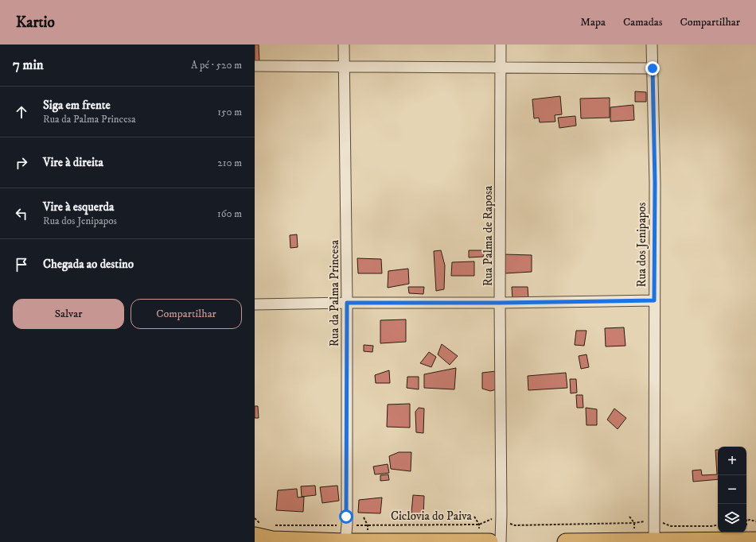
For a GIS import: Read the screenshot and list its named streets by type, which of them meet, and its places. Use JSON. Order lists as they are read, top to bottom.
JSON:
{
  "streets": {
    "street": ["Rua Palma de Raposa", "Rua dos Jenipapos", "Rua da Palma Princesa"],
    "path": ["Ciclovia do Paiva"]
  },
  "crossings": [
    ["Rua Palma de Raposa", "Ciclovia do Paiva"],
    ["Rua dos Jenipapos", "Ciclovia do Paiva"],
    ["Rua da Palma Princesa", "Ciclovia do Paiva"]
  ],
  "page": {
    "header": "Kartio",
    "nav": ["Mapa", "Camadas", "Compartilhar"],
    "heading": ["7 min", "A pé · 520 m"],
    "list": [
      ["Siga em frente", "Rua da Palma Princesa", "150 m"],
      ["Vire à direita", "210 m"],
      ["Vire à esquerda", "Rua dos Jenipapos", "160 m"],
      "Chegada ao destino"
    ],
    "buttons": ["Salvar", "Compartilhar"],
    "map_buttons": ["+", "−"]
  }
}
